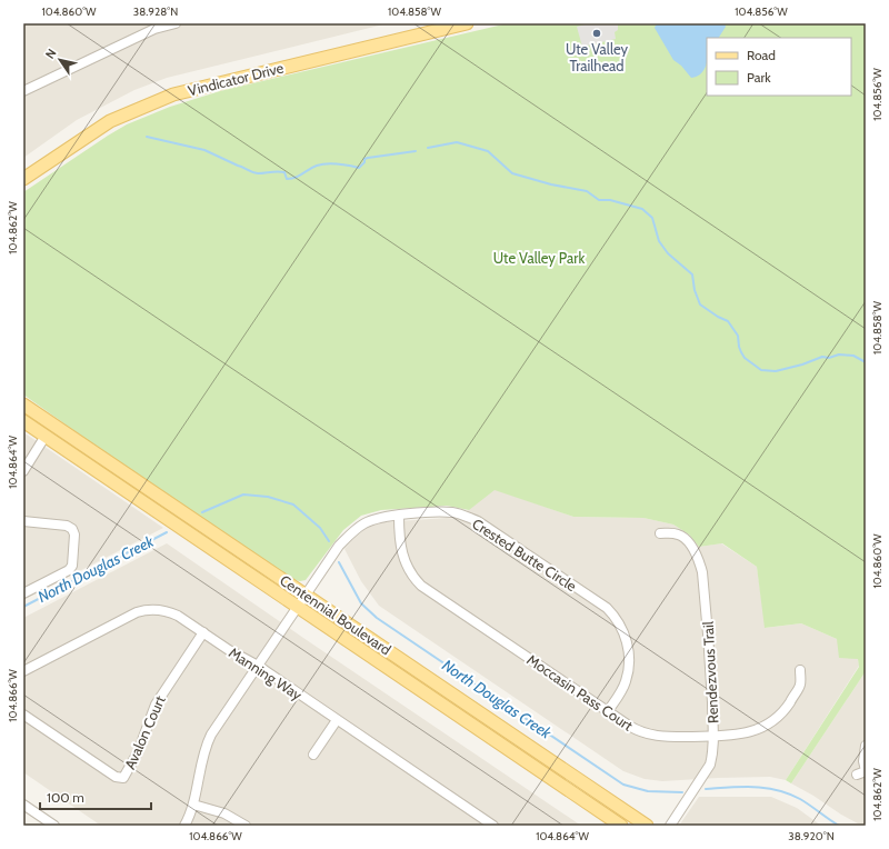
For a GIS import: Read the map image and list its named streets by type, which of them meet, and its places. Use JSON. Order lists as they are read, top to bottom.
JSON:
{
  "streets": {
    "main road": ["Vindicator Drive", "Centennial Boulevard"],
    "street": [
      "Crested Butte Circle",
      "Rendezvous Trail",
      "Manning Way",
      "Moccasin Pass Court",
      "Avalon Court"
    ]
  },
  "crossings": [
    ["Crested Butte Circle", "Centennial Boulevard"],
    ["Crested Butte Circle", "Manning Way"],
    ["Crested Butte Circle", "Moccasin Pass Court"],
    ["Rendezvous Trail", "Moccasin Pass Court"],
    ["Manning Way", "Avalon Court"]
  ],
  "water": ["North Douglas Creek"],
  "parks": ["Ute Valley Park"],
  "places": ["Ute Valley Trailhead"],
  "legend": ["Road", "Park"],
  "scale_bar": "100 m",
  "north": "top left",
  "coordinates": [
    "104.860°W",
    "38.928°N",
    "104.858°W",
    "104.856°W",
    "104.862°W",
    "104.864°W",
    "104.866°W",
    "38.920°N"
  ]
}
